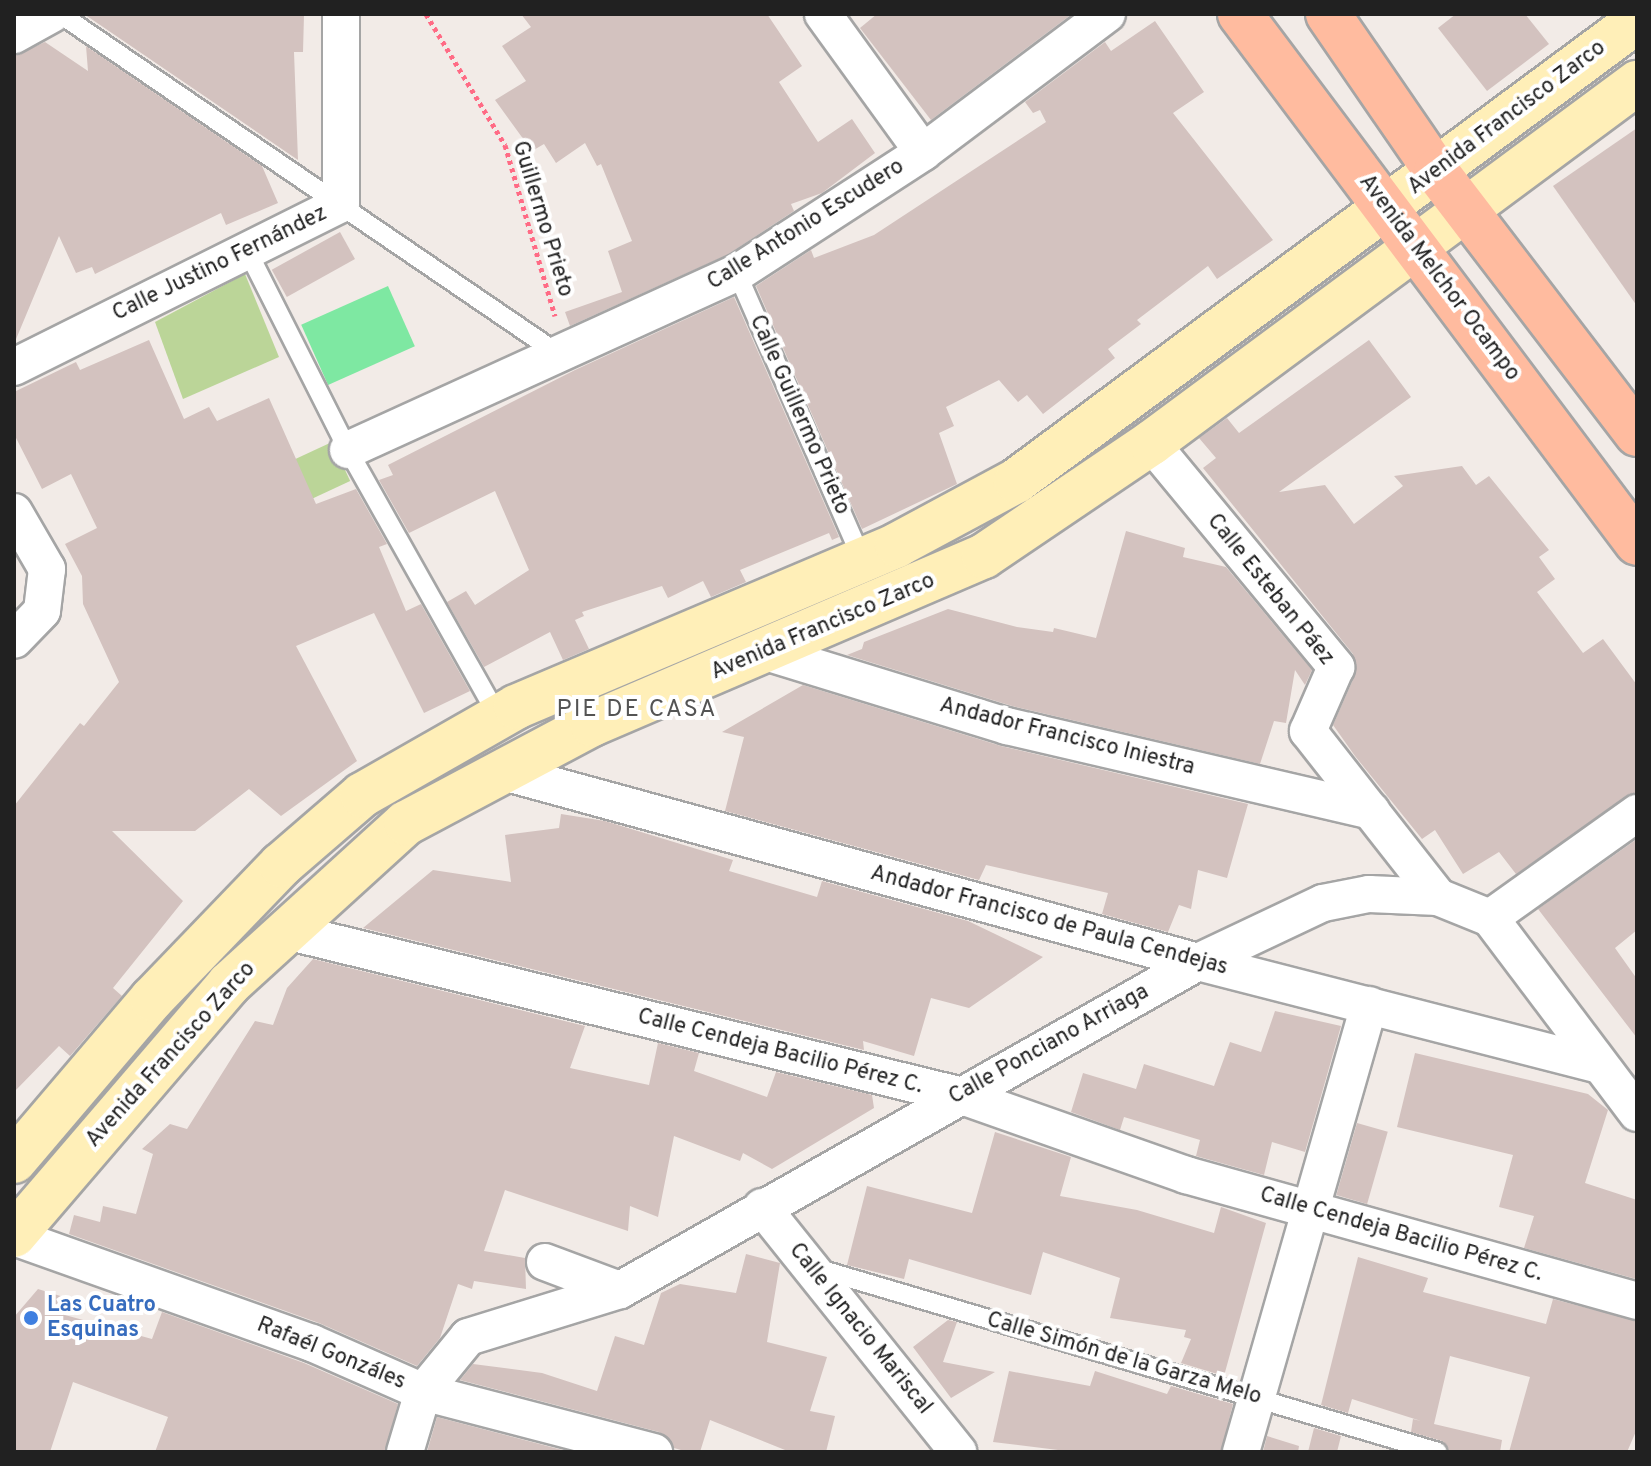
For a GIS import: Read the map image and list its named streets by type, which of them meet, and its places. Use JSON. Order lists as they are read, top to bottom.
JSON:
{
  "streets": {
    "main road": ["Avenida Melchor Ocampo"],
    "street": [
      "Avenida Francisco Zarco",
      "Calle Antonio Escudero",
      "Calle Justino Fernández",
      "Calle Esteban Páez",
      "Andador Francisco Iniestra",
      "Andador Francisco de Paula Cendejas",
      "Calle Ponciano Arriaga",
      "Calle Cendeja Bacilio Pérez C.",
      "Calle Ignacio Mariscal",
      "Rafaél Gonzáles"
    ],
    "lane": ["Calle Guillermo Prieto", "Calle Simón de la Garza Melo"],
    "path": ["Guillermo Prieto"]
  },
  "crossings": [
    ["Avenida Francisco Zarco", "Avenida Melchor Ocampo"],
    ["Avenida Francisco Zarco", "Calle Guillermo Prieto"],
    ["Avenida Francisco Zarco", "Calle Esteban Páez"],
    ["Avenida Francisco Zarco", "Andador Francisco Iniestra"],
    ["Avenida Francisco Zarco", "Andador Francisco de Paula Cendejas"],
    ["Avenida Francisco Zarco", "Calle Cendeja Bacilio Pérez C."],
    ["Avenida Francisco Zarco", "Rafaél Gonzáles"],
    ["Guillermo Prieto", "Calle Antonio Escudero"],
    ["Calle Antonio Escudero", "Calle Guillermo Prieto"],
    ["Calle Esteban Páez", "Andador Francisco Iniestra"],
    ["Calle Esteban Páez", "Calle Ponciano Arriaga"],
    ["Andador Francisco de Paula Cendejas", "Calle Ponciano Arriaga"],
    ["Calle Ponciano Arriaga", "Calle Cendeja Bacilio Pérez C."],
    ["Calle Ponciano Arriaga", "Calle Ignacio Mariscal"],
    ["Calle Ponciano Arriaga", "Rafaél Gonzáles"],
    ["Calle Ignacio Mariscal", "Calle Simón de la Garza Melo"]
  ],
  "districts": ["PIE DE CASA"],
  "places": ["Las Cuatro Esquinas"]
}
